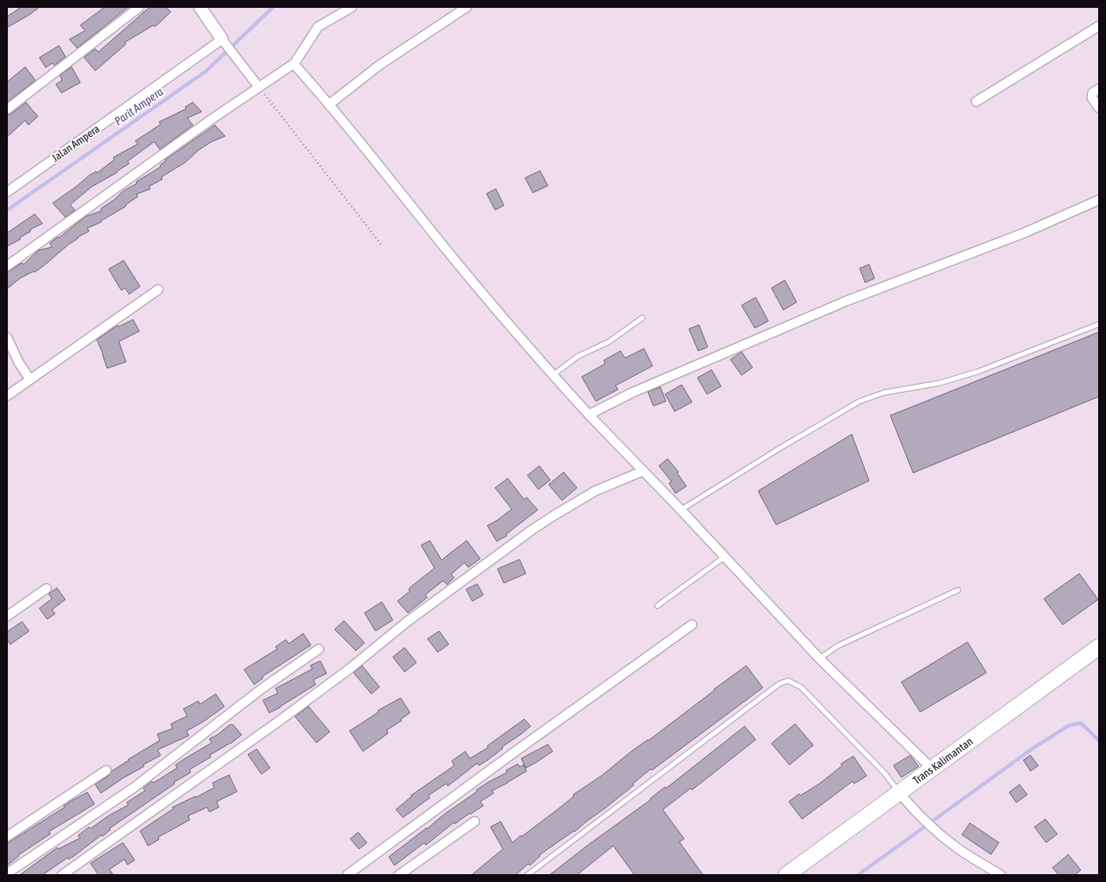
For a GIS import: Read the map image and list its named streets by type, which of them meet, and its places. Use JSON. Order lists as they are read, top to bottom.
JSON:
{
  "streets": {
    "highway": ["Trans Kalimantan"],
    "street": ["Jalan Ampera"]
  },
  "water": ["Parit Ampera"]
}
